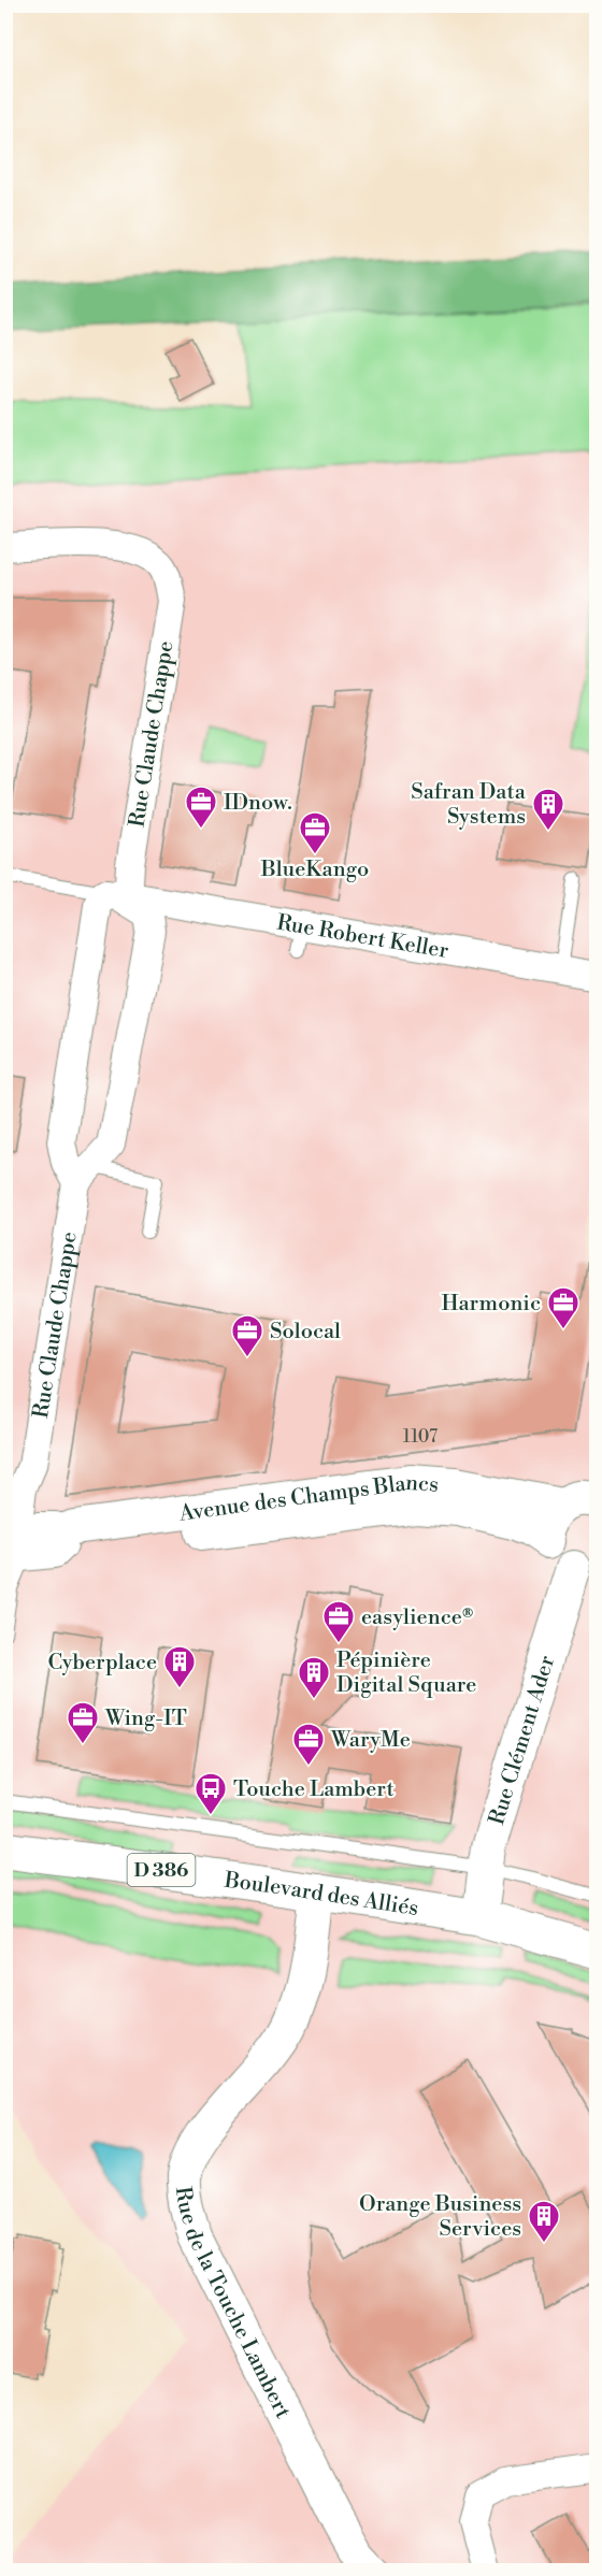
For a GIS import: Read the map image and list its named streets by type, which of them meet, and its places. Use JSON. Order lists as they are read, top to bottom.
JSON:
{
  "streets": {
    "main road": ["D 386", "Boulevard des Alliés"],
    "street": [
      "Rue Claude Chappe",
      "Rue Robert Keller",
      "Avenue des Champs Blancs",
      "Rue Clément Ader",
      "Rue de la Touche Lambert"
    ]
  },
  "crossings": [
    ["Rue Claude Chappe", "Rue Robert Keller"],
    ["Rue Claude Chappe", "Avenue des Champs Blancs"],
    ["Avenue des Champs Blancs", "Rue Clément Ader"],
    ["Rue Clément Ader", "Boulevard des Alliés"],
    ["Boulevard des Alliés", "Rue de la Touche Lambert"]
  ],
  "places": {
    "office": [
      "IDnow.",
      "BlueKango",
      "Harmonic",
      "Solocal",
      "easylience®",
      "Wing-IT",
      "WaryMe"
    ],
    "building": [
      "Safran Data Systems",
      "Cyberplace",
      "Pépinière Digital Square",
      "Orange Business Services"
    ],
    "bus stop": ["Touche Lambert"]
  },
  "house_numbers": ["1107"]
}
